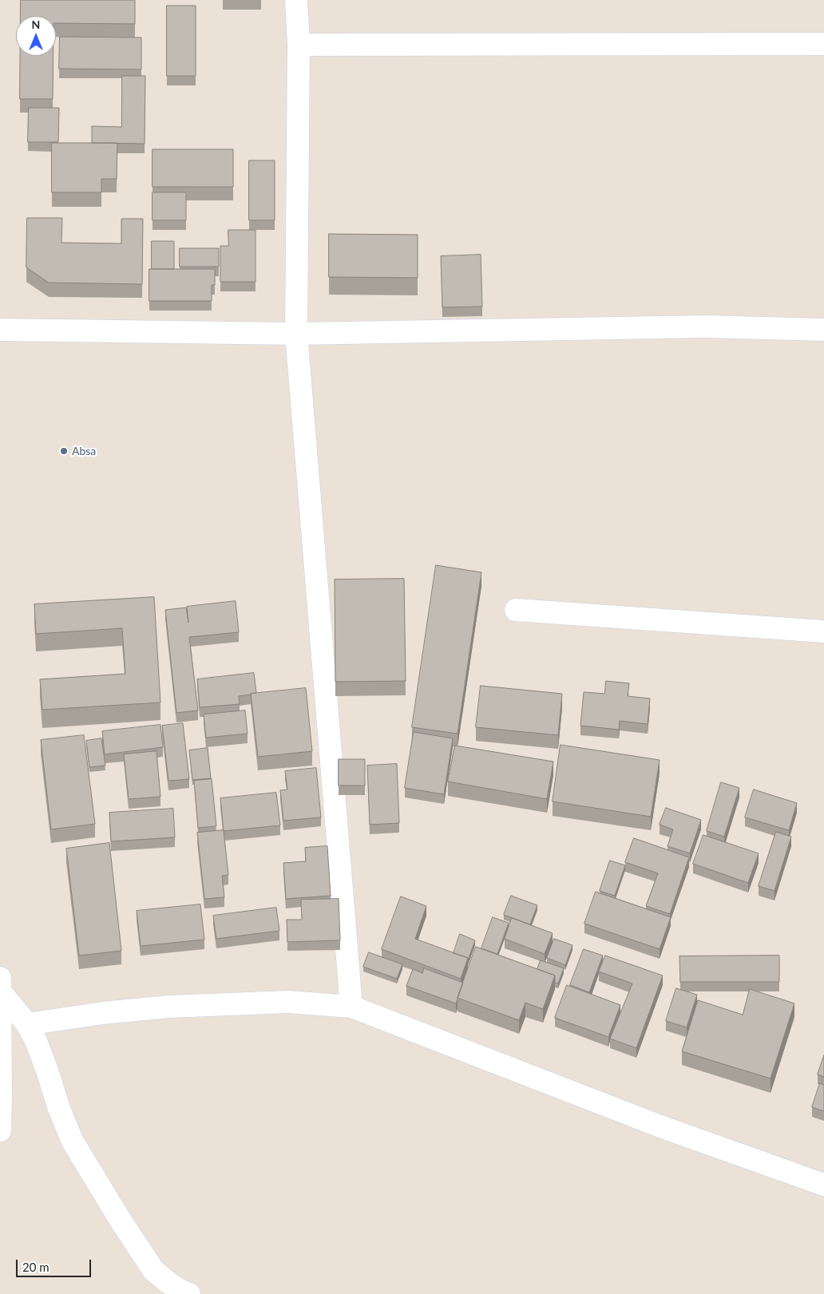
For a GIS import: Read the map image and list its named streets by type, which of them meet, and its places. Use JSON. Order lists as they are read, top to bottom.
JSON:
{
  "places": ["Absa"],
  "scale_bar": "20 m",
  "north": "top"
}
